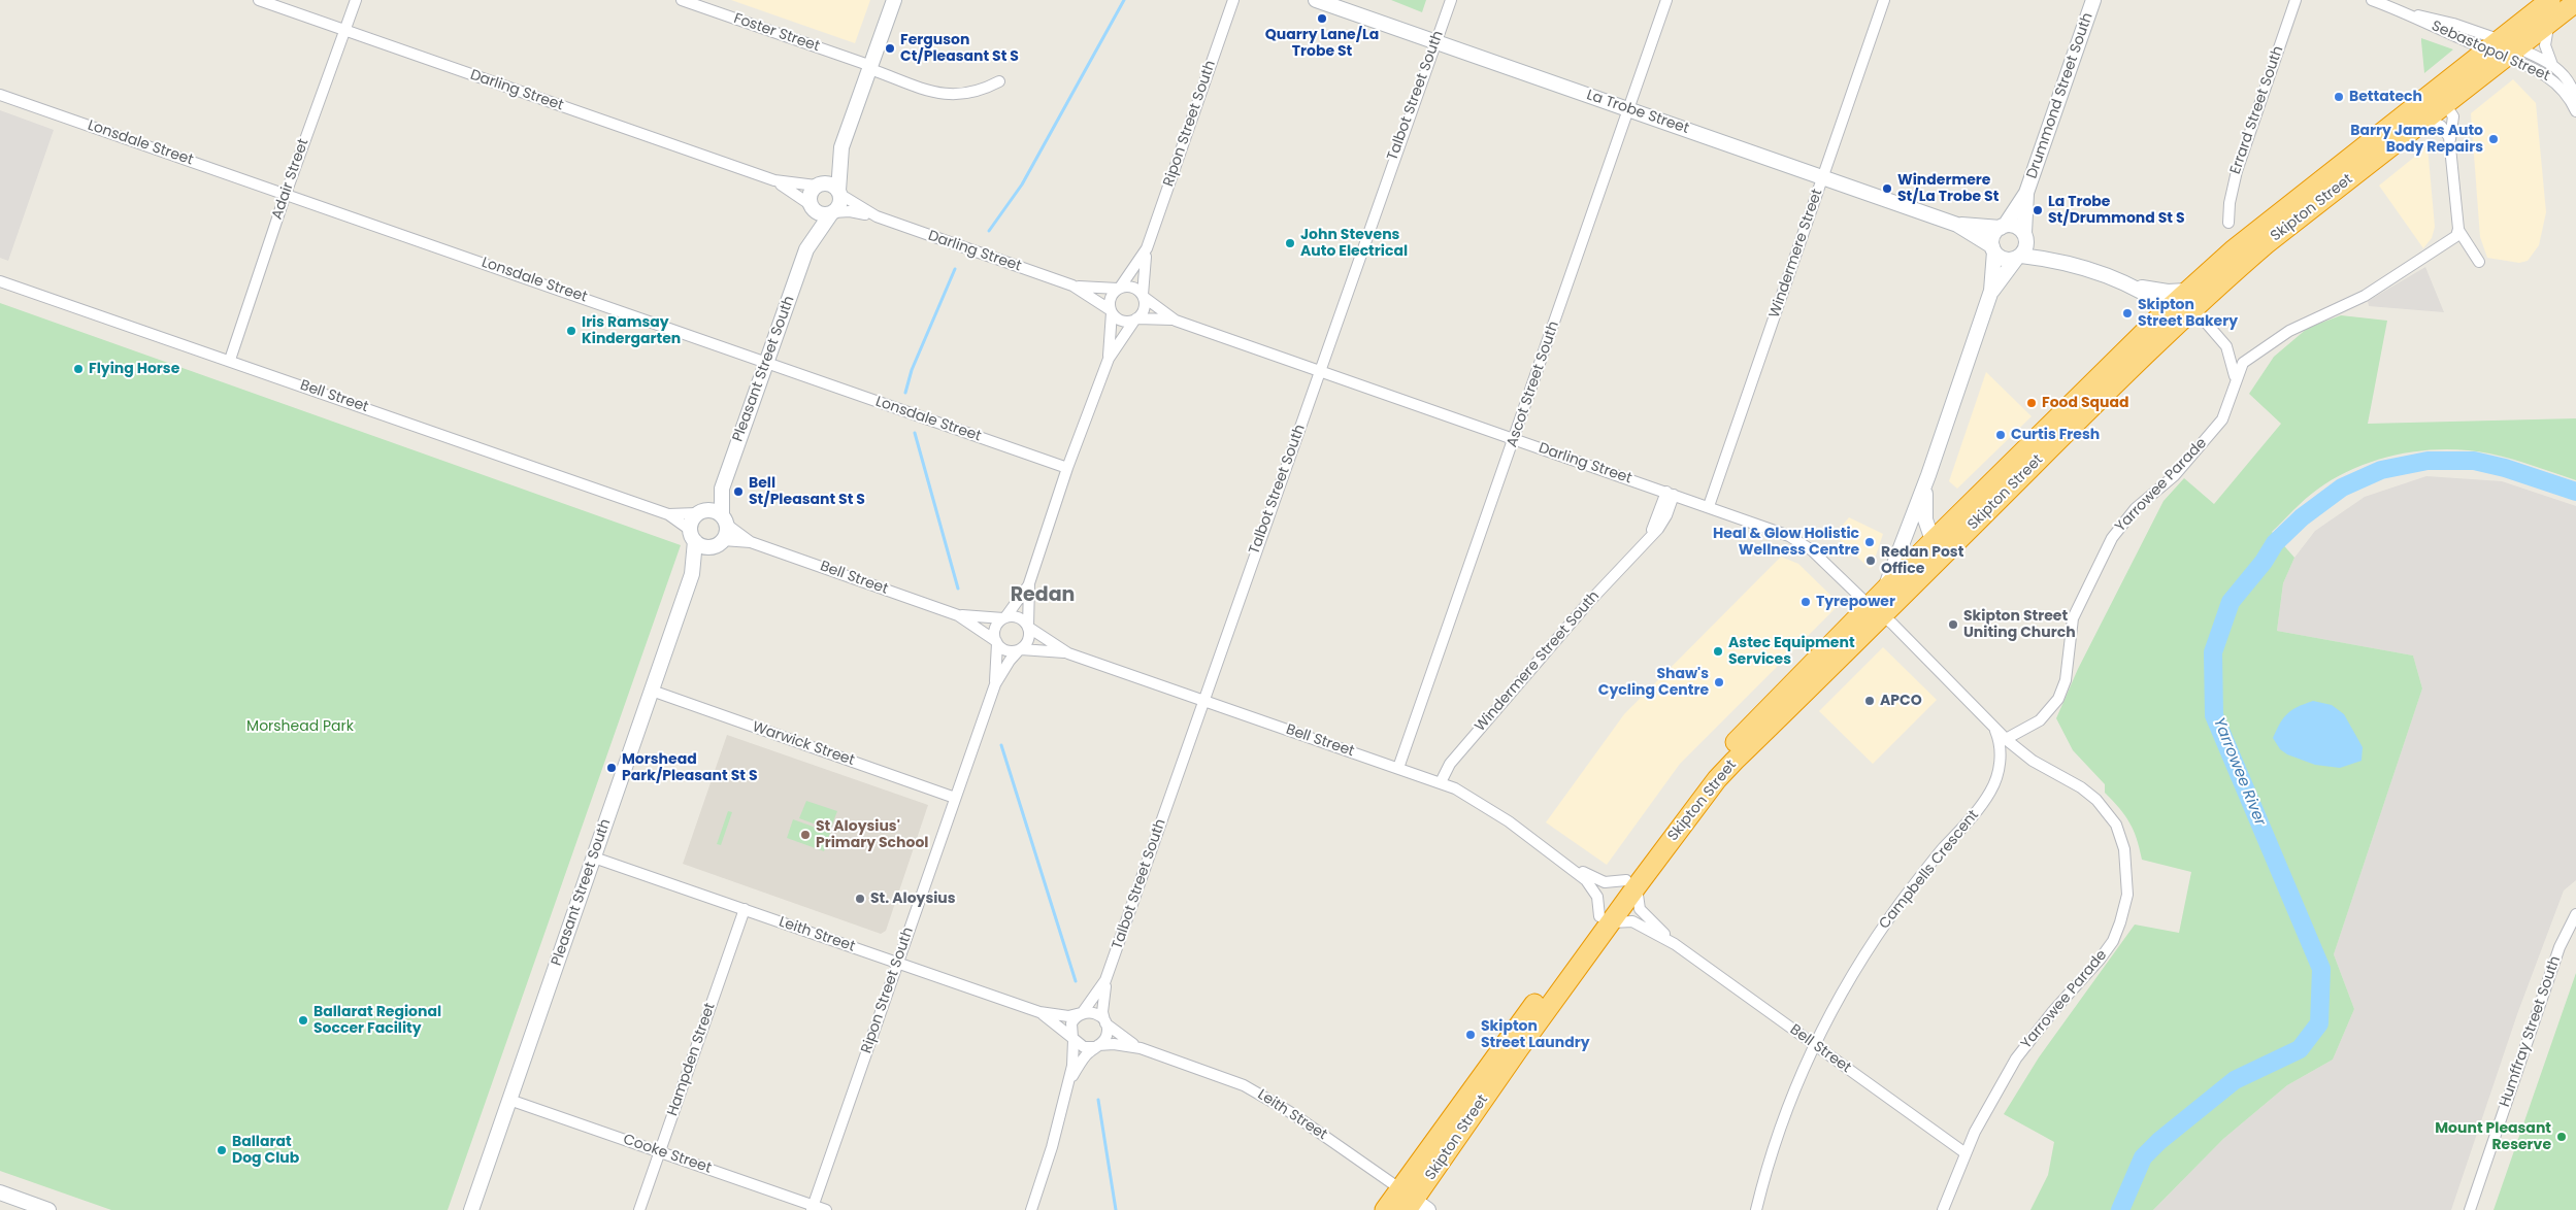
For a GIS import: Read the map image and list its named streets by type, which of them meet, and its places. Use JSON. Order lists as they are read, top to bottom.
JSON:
{
  "streets": {
    "highway": ["Skipton Street"],
    "main road": ["Drummond Street South", "La Trobe Street", "Pleasant Street South"],
    "street": [
      "Foster Street",
      "Sebastopol Street",
      "Darling Street",
      "Talbot Street South",
      "Errard Street South",
      "Ripon Street South",
      "Lonsdale Street",
      "Adair Street",
      "Windermere Street",
      "Ascot Street South",
      "Bell Street",
      "Yarrowee Parade",
      "Windermere Street South",
      "Warwick Street",
      "Campbells Crescent",
      "Leith Street",
      "Humffray Street South",
      "Hampden Street",
      "Cooke Street"
    ]
  },
  "crossings": [
    ["Sebastopol Street", "Skipton Street"],
    ["Darling Street", "Talbot Street South"],
    ["Darling Street", "Ripon Street South"],
    ["Darling Street", "Adair Street"],
    ["Darling Street", "Skipton Street"],
    ["Darling Street", "Windermere Street"],
    ["Darling Street", "Pleasant Street South"],
    ["Darling Street", "Ascot Street South"],
    ["Darling Street", "Yarrowee Parade"],
    ["Darling Street", "Windermere Street South"],
    ["Talbot Street South", "La Trobe Street"],
    ["Talbot Street South", "Bell Street"],
    ["Talbot Street South", "Leith Street"],
    ["Drummond Street South", "La Trobe Street"],
    ["La Trobe Street", "Windermere Street"],
    ["La Trobe Street", "Ascot Street South"],
    ["Ripon Street South", "Bell Street"],
    ["Ripon Street South", "Warwick Street"],
    ["Ripon Street South", "Leith Street"],
    ["Ripon Street South", "Cooke Street"],
    ["Lonsdale Street", "Adair Street"],
    ["Lonsdale Street", "Pleasant Street South"],
    ["Adair Street", "Bell Street"],
    ["Skipton Street", "Bell Street"],
    ["Skipton Street", "Yarrowee Parade"],
    ["Skipton Street", "Leith Street"],
    ["Pleasant Street South", "Bell Street"],
    ["Pleasant Street South", "Warwick Street"],
    ["Pleasant Street South", "Leith Street"],
    ["Pleasant Street South", "Cooke Street"],
    ["Ascot Street South", "Bell Street"],
    ["Bell Street", "Yarrowee Parade"],
    ["Bell Street", "Windermere Street South"],
    ["Bell Street", "Campbells Crescent"],
    ["Yarrowee Parade", "Campbells Crescent"],
    ["Leith Street", "Hampden Street"],
    ["Hampden Street", "Cooke Street"]
  ],
  "districts": ["Redan"],
  "water": ["Yarrowee River"],
  "parks": ["Morshead Park"],
  "places": [
    "Quarry Lane/La Trobe St",
    "Ferguson Ct/Pleasant St S",
    "Bettatech",
    "Barry James Auto Body Repairs",
    "Windermere St/La Trobe St",
    "La Trobe St/Drummond St S",
    "John Stevens Auto Electrical",
    "Skipton Street Bakery",
    "Iris Ramsay Kindergarten",
    "Flying Horse",
    "Food Squad",
    "Curtis Fresh",
    "Bell St/Pleasant St S",
    "Heal & Glow Holistic Wellness Centre",
    "Redan Post Office",
    "Tyrepower",
    "Skipton Street Uniting Church",
    "Astec Equipment Services",
    "Shaw's Cycling Centre",
    "APCO",
    "Morshead Park/Pleasant St S",
    "St Aloysius' Primary School",
    "St. Aloysius",
    "Ballarat Regional Soccer Facility",
    "Skipton Street Laundry",
    "Mount Pleasant Reserve",
    "Ballarat Dog Club"
  ]
}
